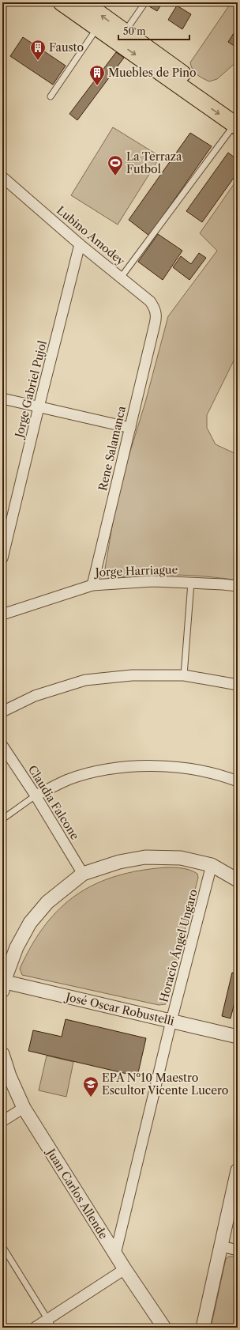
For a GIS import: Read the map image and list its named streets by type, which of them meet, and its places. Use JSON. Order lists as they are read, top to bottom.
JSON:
{
  "streets": {
    "street": [
      "Lubino Amodey",
      "Jorge Gabriel Pujol",
      "Rene Salamanca",
      "Jorge Harriague",
      "Claudia Falcone",
      "Horacio Ángel Ungaro",
      "José Oscar Robustelli",
      "Juan Carlos Allende"
    ]
  },
  "crossings": [
    ["Lubino Amodey", "Jorge Gabriel Pujol"],
    ["Lubino Amodey", "Rene Salamanca"],
    ["Rene Salamanca", "Jorge Harriague"],
    ["Horacio Ángel Ungaro", "José Oscar Robustelli"],
    ["Horacio Ángel Ungaro", "Juan Carlos Allende"]
  ],
  "places": {
    "building": ["Fausto", "Muebles de Pino"],
    "sports": ["La Terraza Futbol"],
    "school or university": ["EPA Nº10 Maestro Escultor Vicente Lucero"]
  },
  "scale_bar": "50 m"
}
